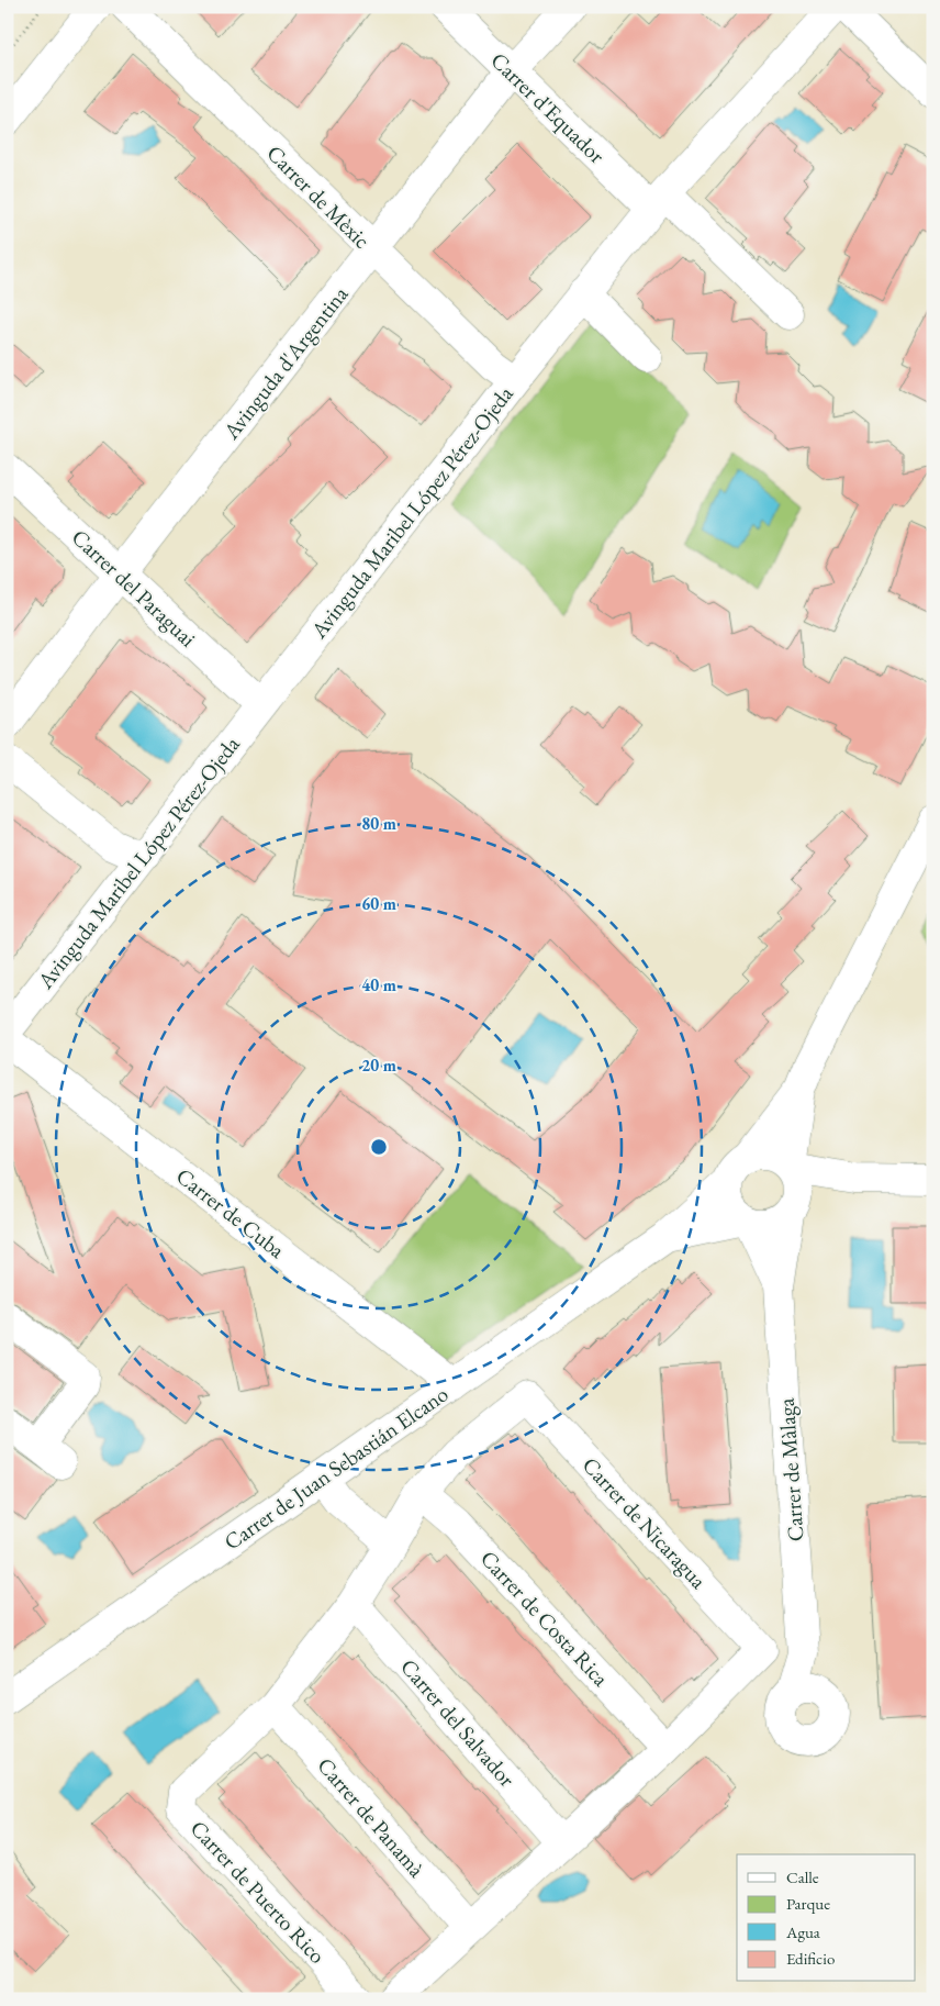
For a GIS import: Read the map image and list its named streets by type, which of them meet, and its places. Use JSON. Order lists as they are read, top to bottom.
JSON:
{
  "streets": {
    "street": [
      "Carrer d'Equador",
      "Carrer de Mèxic",
      "Avinguda d'Argentina",
      "Avinguda Maribel López Pérez-Ojeda",
      "Carrer del Paraguai",
      "Carrer de Cuba",
      "Carrer de Juan Sebastián Elcano",
      "Carrer de Màlaga",
      "Carrer de Nicaragua",
      "Carrer de Costa Rica",
      "Carrer del Salvador",
      "Carrer de Panamà",
      "Carrer de Puerto Rico"
    ]
  },
  "crossings": [
    ["Carrer d'Equador", "Avinguda d'Argentina"],
    ["Carrer d'Equador", "Avinguda Maribel López Pérez-Ojeda"],
    ["Carrer de Mèxic", "Avinguda d'Argentina"],
    ["Carrer de Mèxic", "Avinguda Maribel López Pérez-Ojeda"],
    ["Avinguda d'Argentina", "Carrer del Paraguai"],
    ["Avinguda Maribel López Pérez-Ojeda", "Carrer del Paraguai"],
    ["Carrer de Cuba", "Carrer de Juan Sebastián Elcano"],
    ["Carrer de Juan Sebastián Elcano", "Carrer de Màlaga"],
    ["Carrer de Nicaragua", "Carrer de Costa Rica"],
    ["Carrer de Panamà", "Carrer de Puerto Rico"]
  ],
  "legend": [
    "Calle",
    "Parque",
    "Agua",
    "Edificio"
  ],
  "rings": [
    "80 m",
    "60 m",
    "40 m",
    "20 m"
  ]
}
